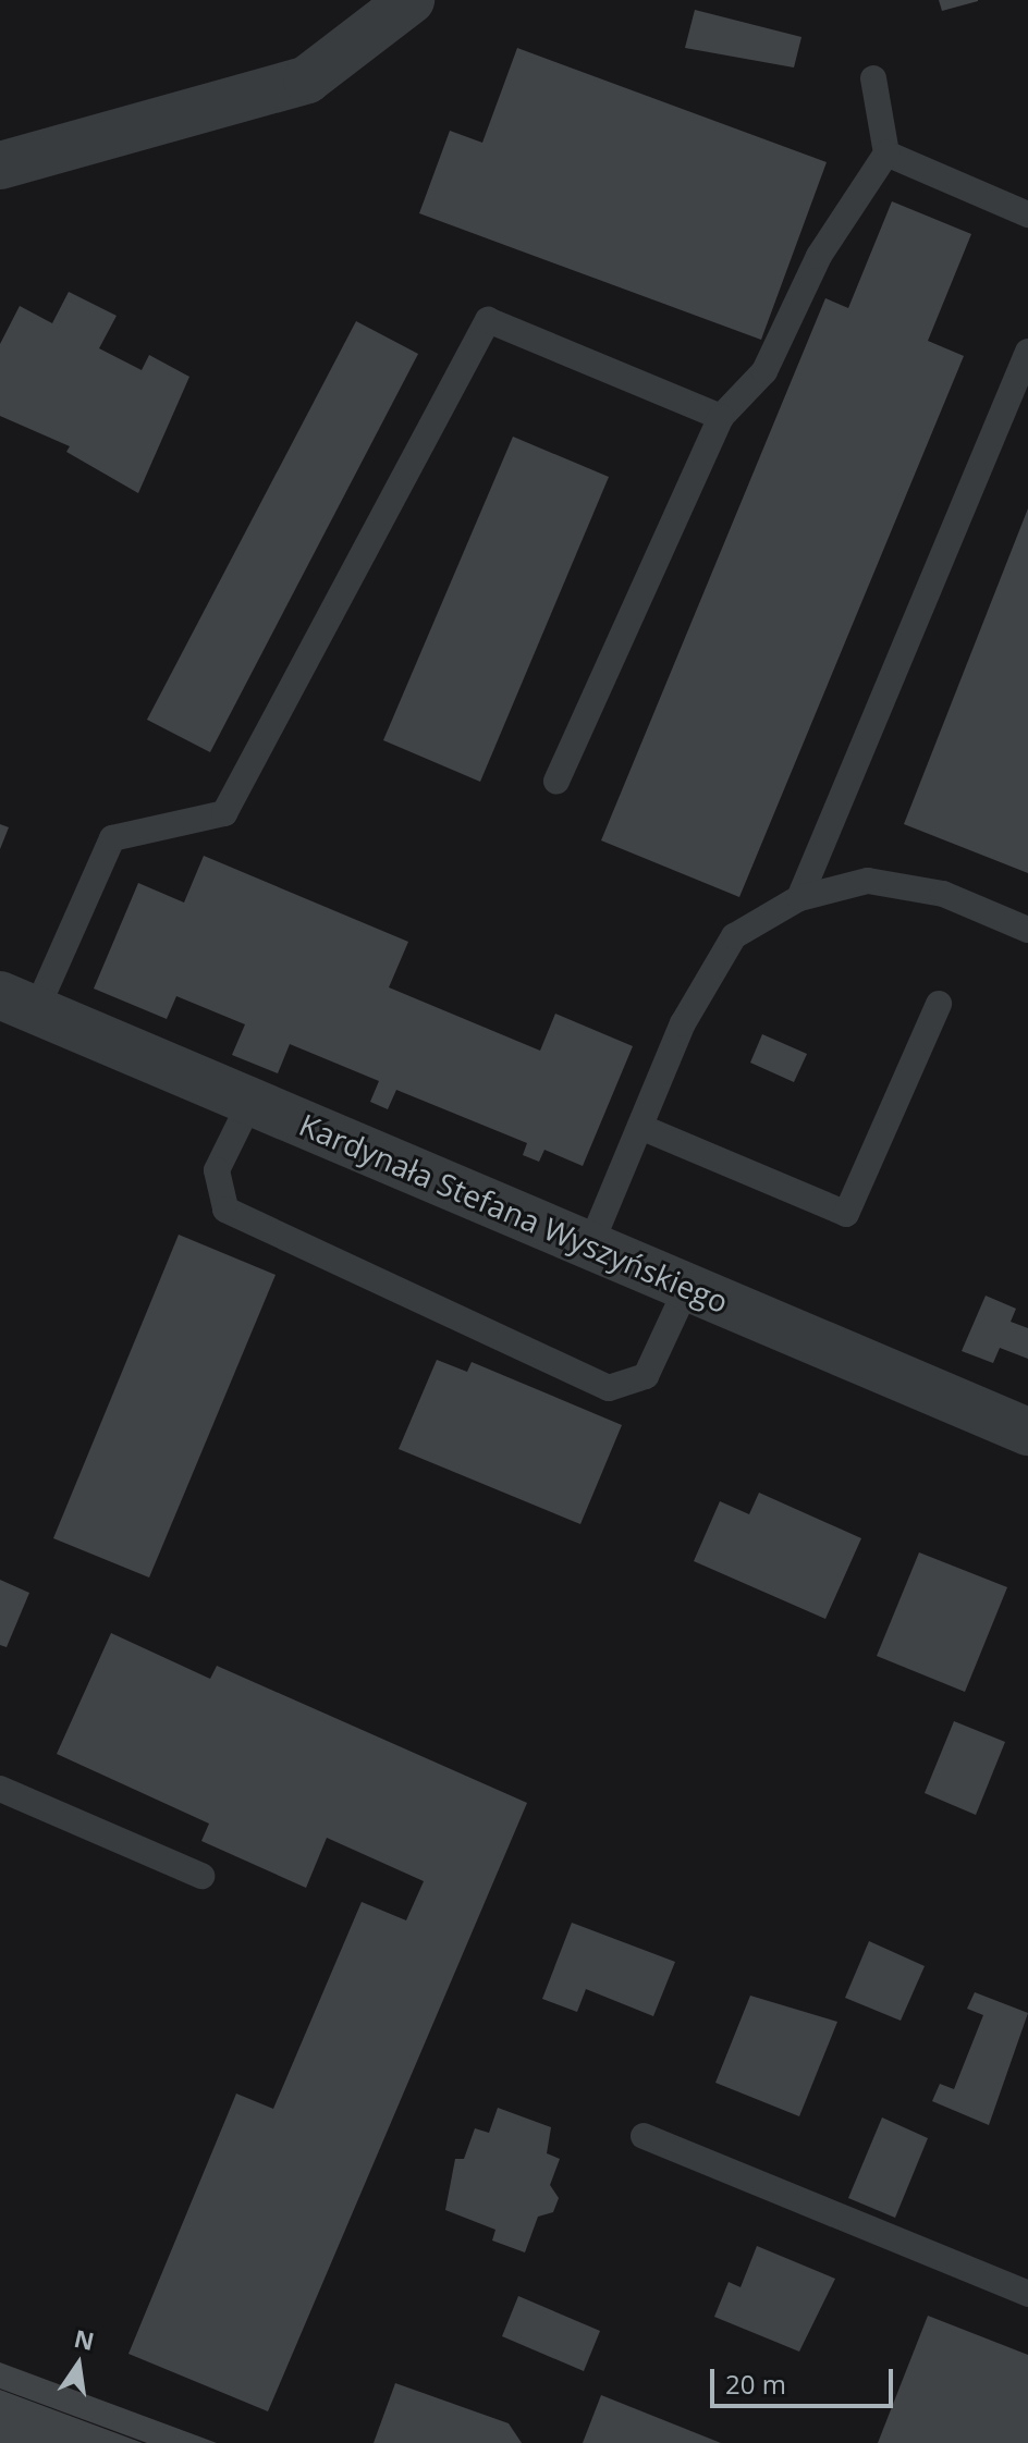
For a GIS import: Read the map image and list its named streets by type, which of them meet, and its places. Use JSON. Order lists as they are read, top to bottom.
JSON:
{
  "streets": {
    "street": ["Kardynała Stefana Wyszyńskiego"]
  },
  "scale_bar": "20 m",
  "north": "top"
}
